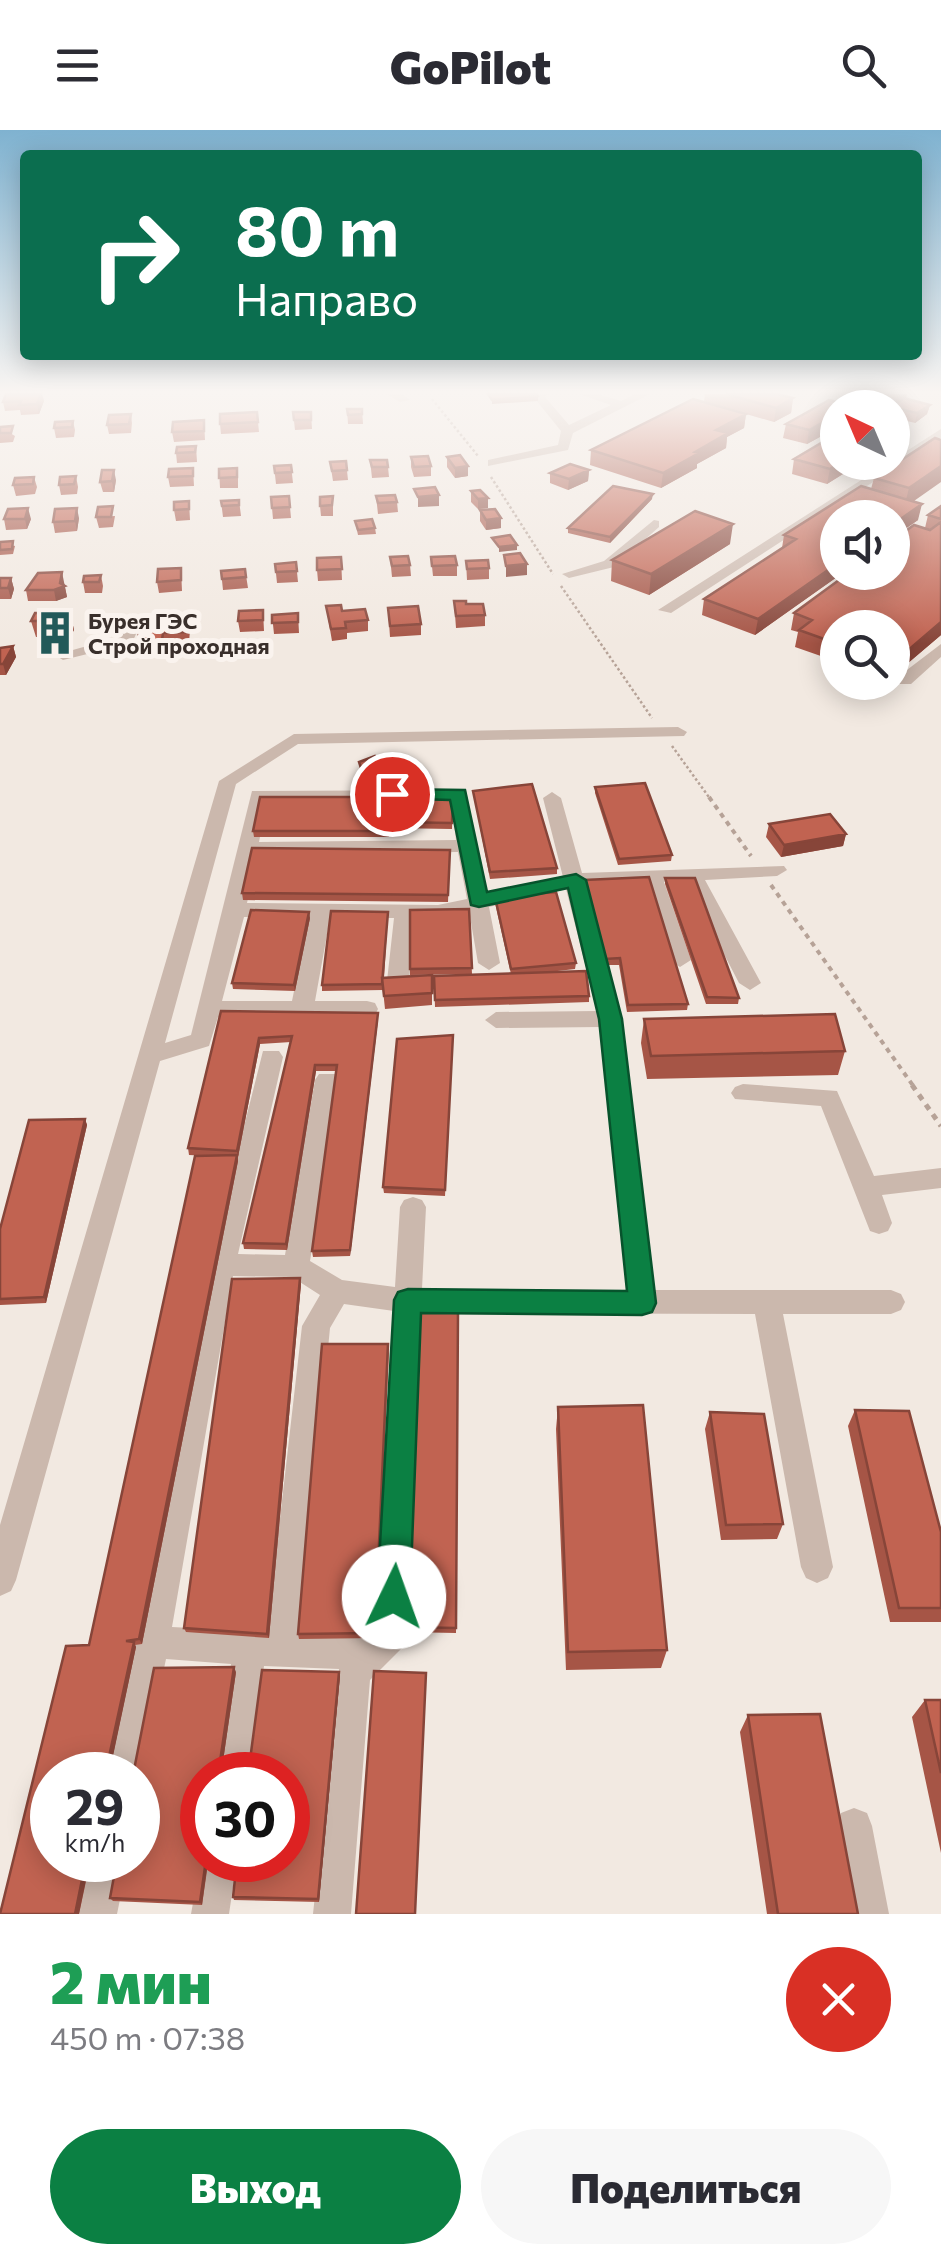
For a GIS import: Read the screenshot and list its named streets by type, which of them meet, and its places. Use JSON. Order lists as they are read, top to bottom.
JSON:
{
  "places": {
    "building": ["Бурея ГЭС Строй проходная"]
  },
  "north": "top left",
  "page": {
    "header": "GoPilot",
    "turn": ["80 m", "Направо"],
    "speed": "29 km/h",
    "limit": "30",
    "heading": ["2 мин", "450 m · 07:38"],
    "buttons": ["Выход", "Поделиться"]
  }
}
